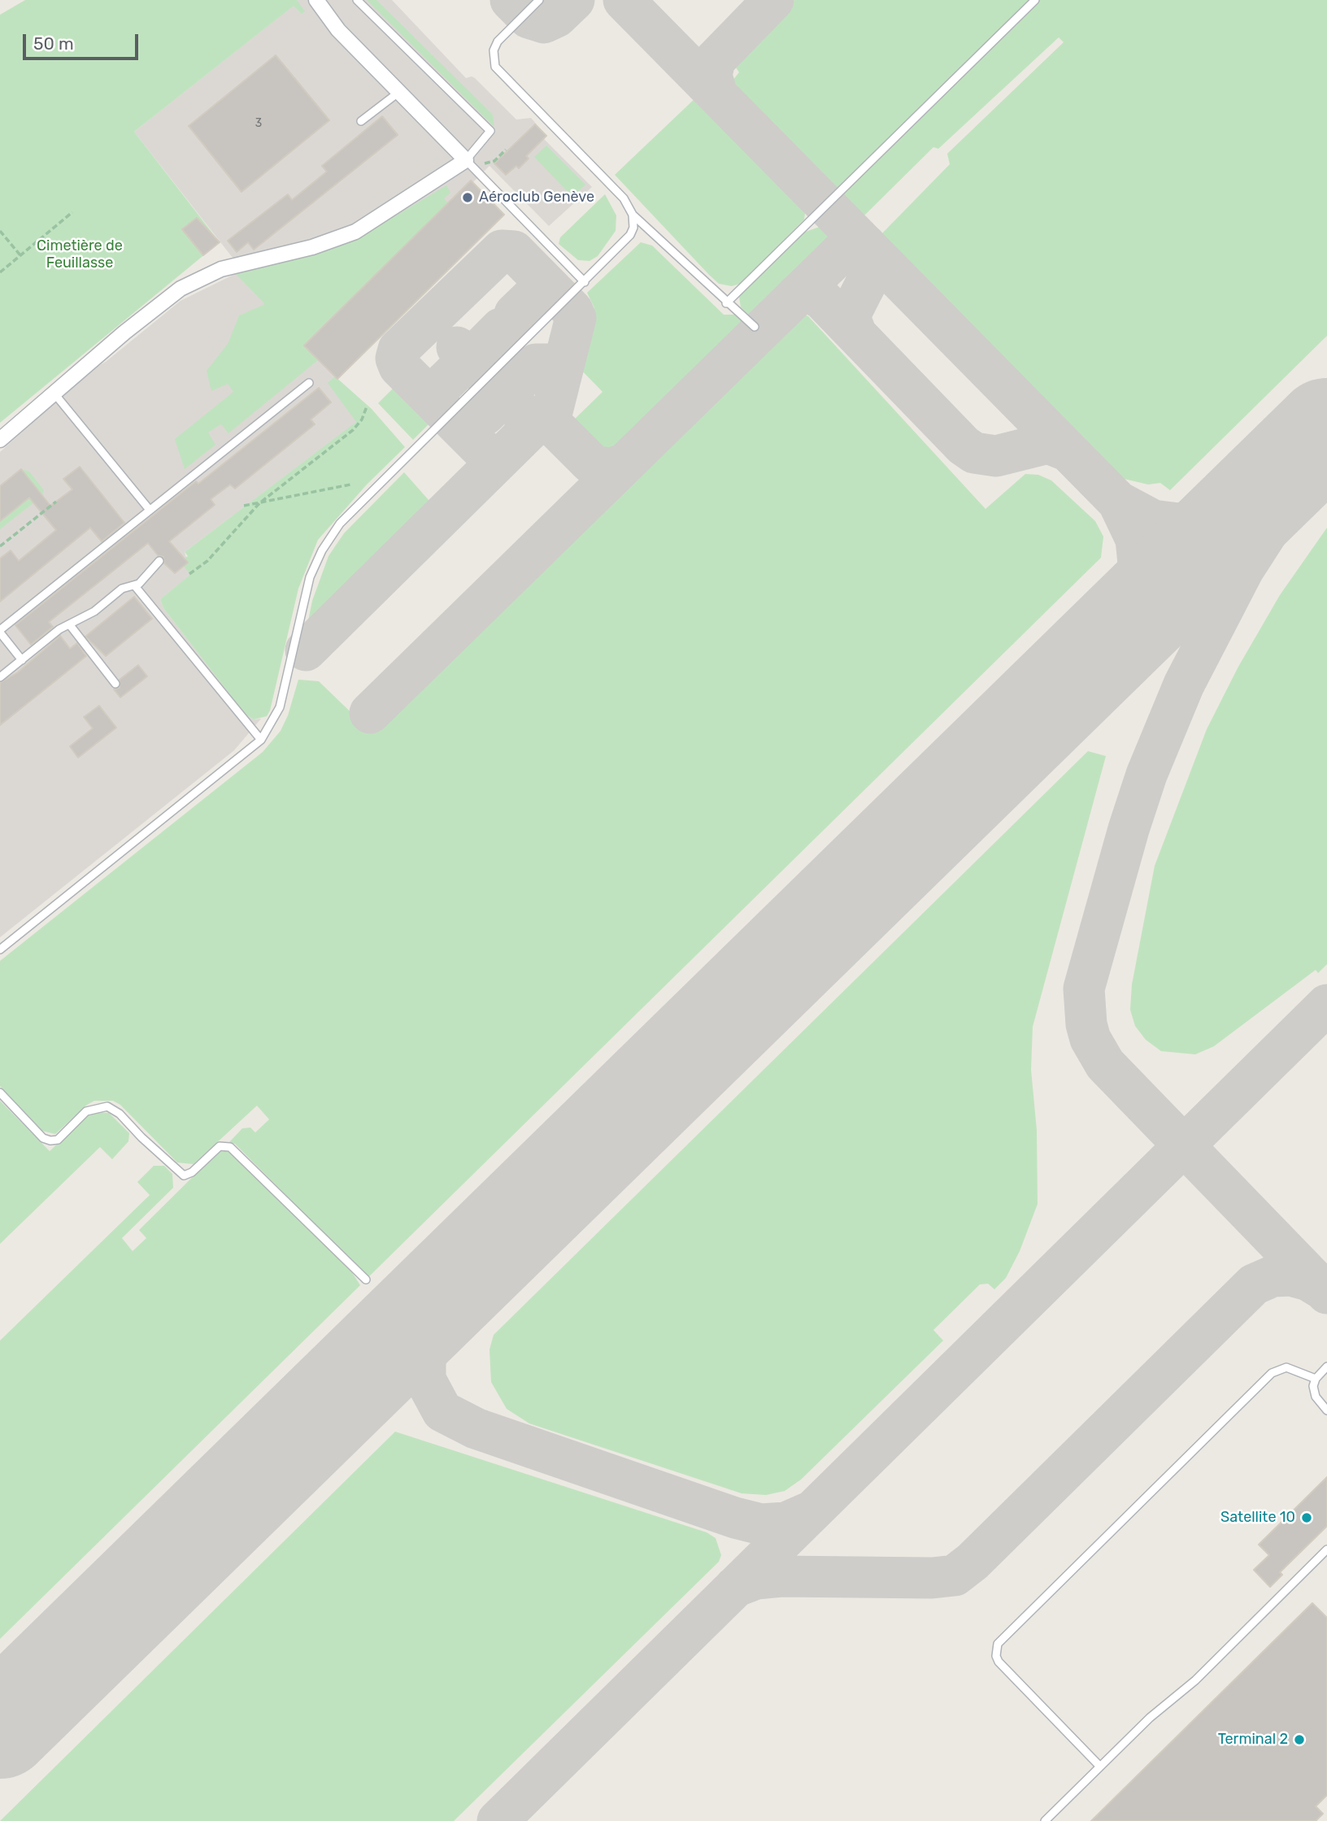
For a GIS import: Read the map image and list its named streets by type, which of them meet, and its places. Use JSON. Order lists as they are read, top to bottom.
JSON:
{
  "parks": ["Cimetière de Feuillasse"],
  "places": ["Aéroclub Genève", "Satellite 10", "Terminal 2"],
  "house_numbers": ["3"],
  "scale_bar": "50 m"
}
